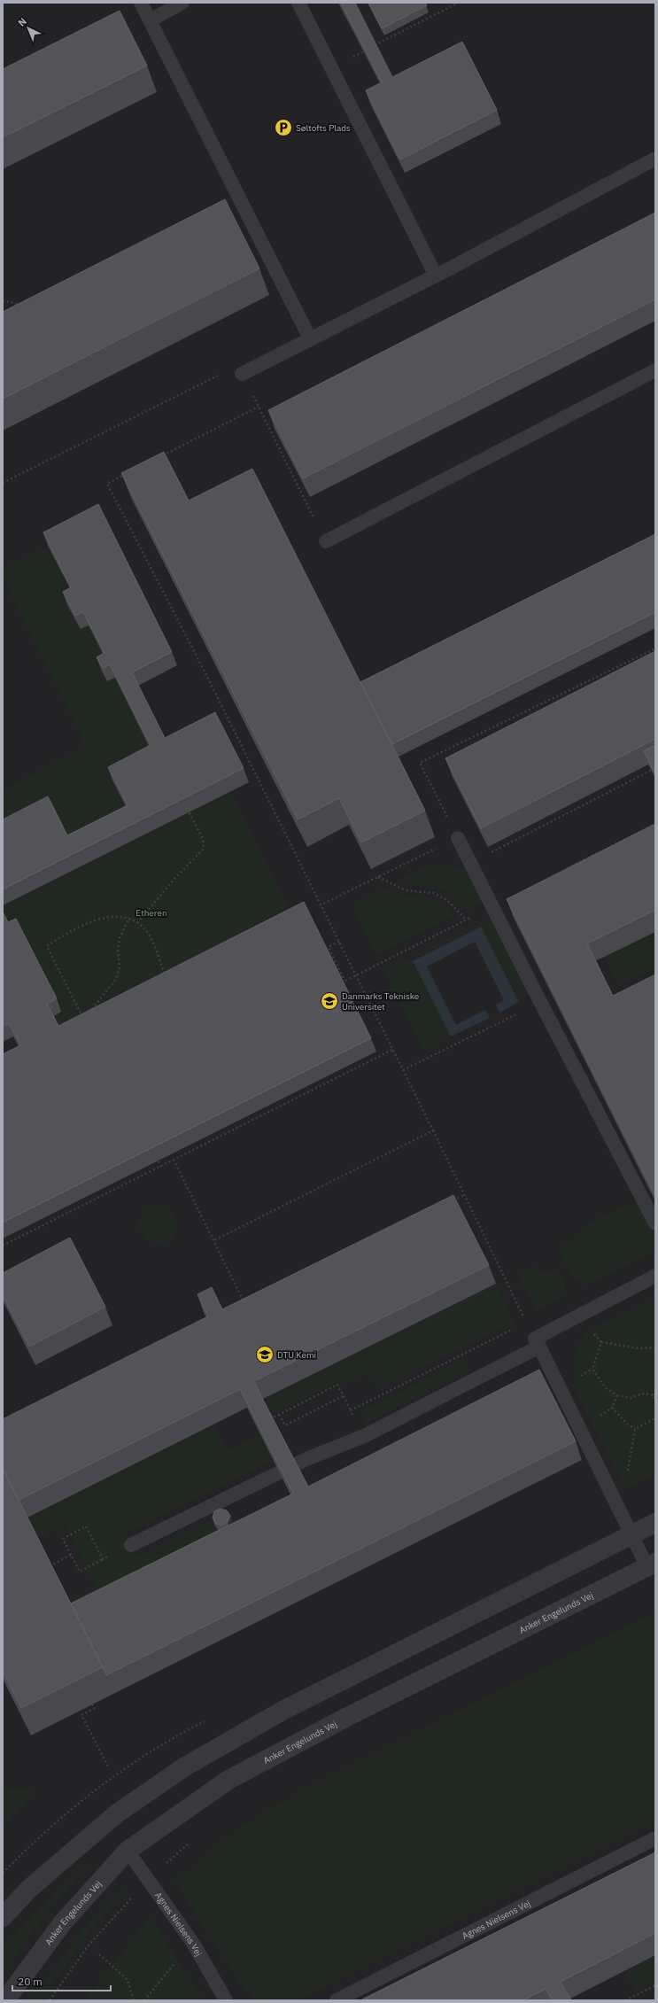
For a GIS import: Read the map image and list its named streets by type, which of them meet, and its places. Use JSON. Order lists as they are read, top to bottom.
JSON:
{
  "streets": {
    "street": ["Anker Engelunds Vej"],
    "lane": ["Agnes Nielsens Vej"]
  },
  "crossings": [
    ["Anker Engelunds Vej", "Agnes Nielsens Vej"]
  ],
  "parks": ["Etheren"],
  "places": {
    "parking": ["Søltofts Plads"],
    "school or university": ["Danmarks Tekniske Universitet", "DTU Kemi"]
  },
  "scale_bar": "20 m",
  "north": "top left"
}
